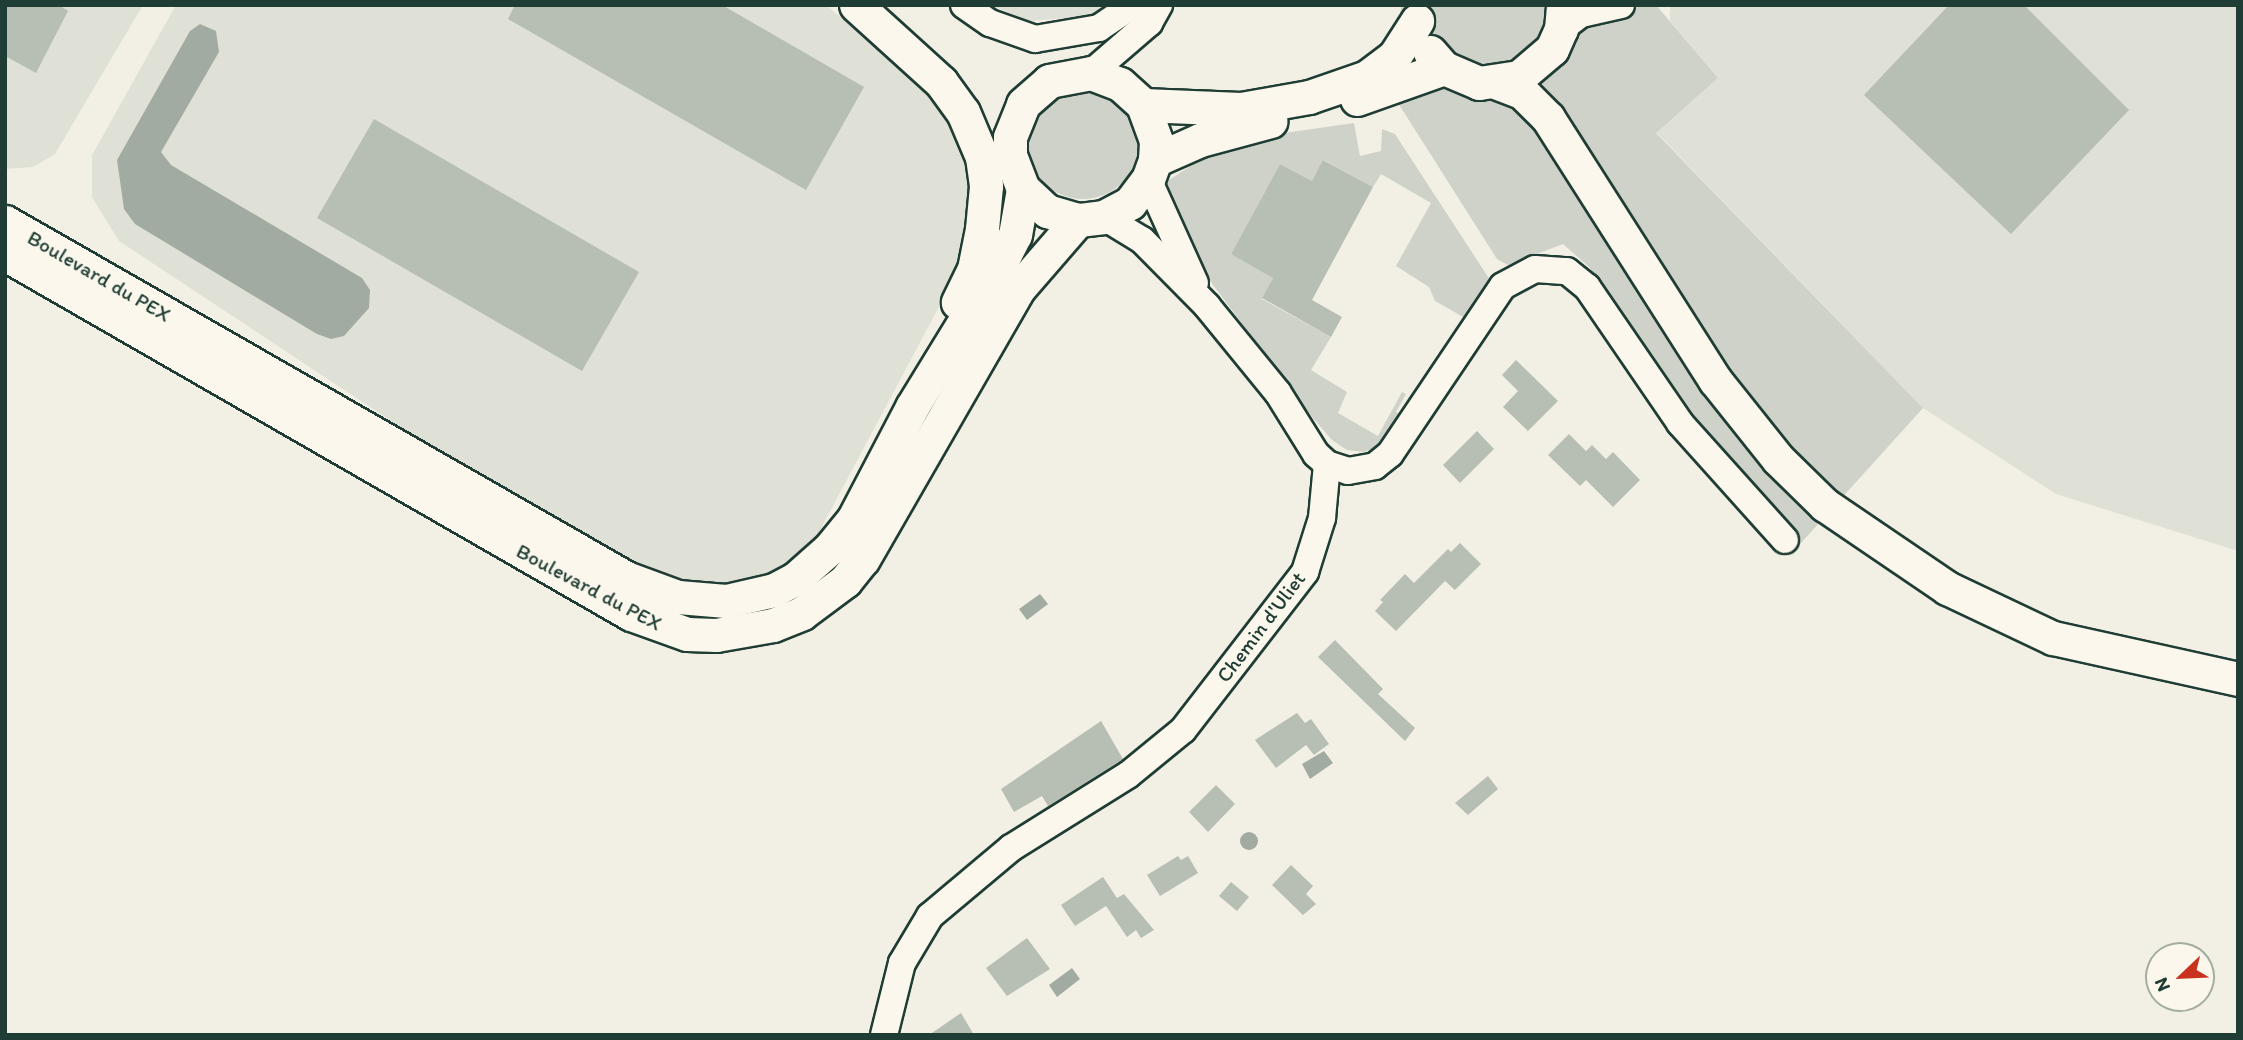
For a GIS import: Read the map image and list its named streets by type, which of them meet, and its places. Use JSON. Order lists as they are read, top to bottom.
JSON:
{
  "streets": {
    "main road": ["Boulevard du PEX"],
    "street": ["Chemin d'Uliet"]
  },
  "north": "bottom left"
}
